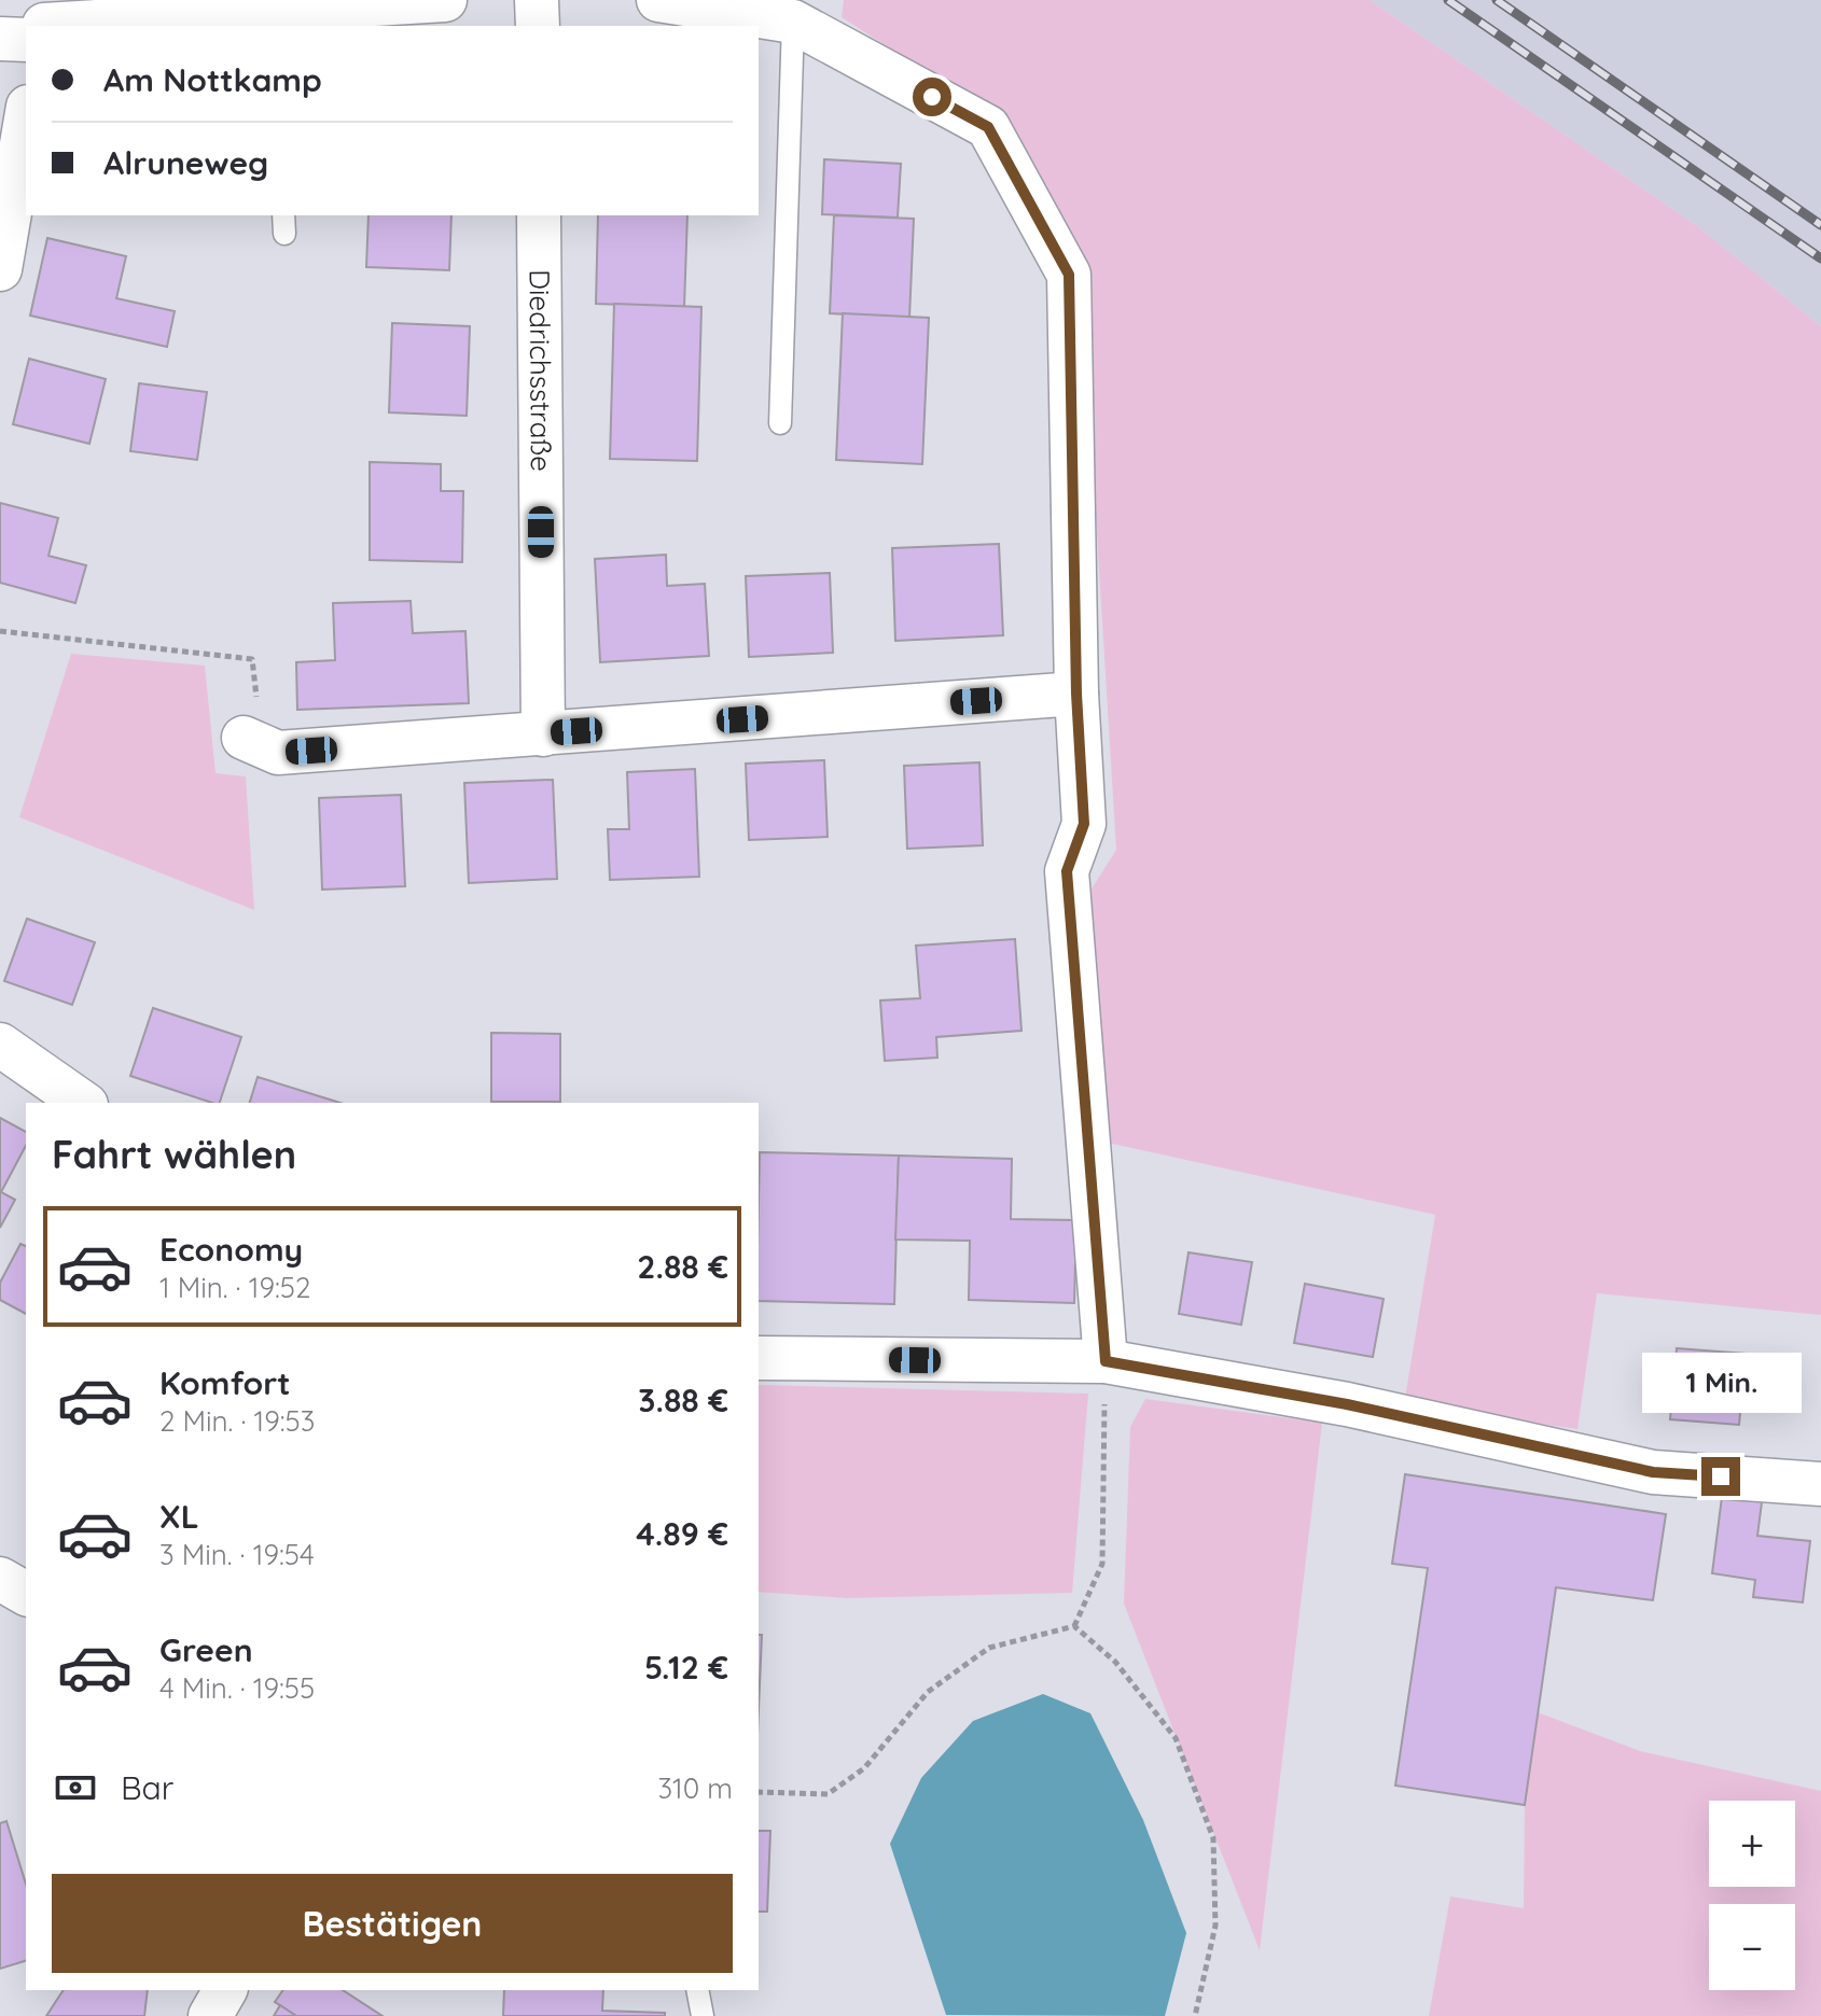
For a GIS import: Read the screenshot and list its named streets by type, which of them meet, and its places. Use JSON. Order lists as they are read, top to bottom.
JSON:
{
  "streets": {
    "street": ["Diedrichsstraße"]
  },
  "page": {
    "banner": ["Am Nottkamp", "Alruneweg"],
    "heading": "Fahrt wählen",
    "list": [
      {
        "name": "Economy",
        "note": "1 Min. · 19:52",
        "value": "2.88 €"
      },
      {
        "name": "Komfort",
        "note": "2 Min. · 19:53",
        "value": "3.88 €"
      },
      {
        "name": "XL",
        "note": "3 Min. · 19:54",
        "value": "4.89 €"
      },
      {
        "name": "Green",
        "note": "4 Min. · 19:55",
        "value": "5.12 €"
      }
    ],
    "bubble": "1 Min.",
    "pay": ["Bar", "310 m"],
    "map_buttons": ["+", "−"],
    "buttons": "Bestätigen"
  }
}
